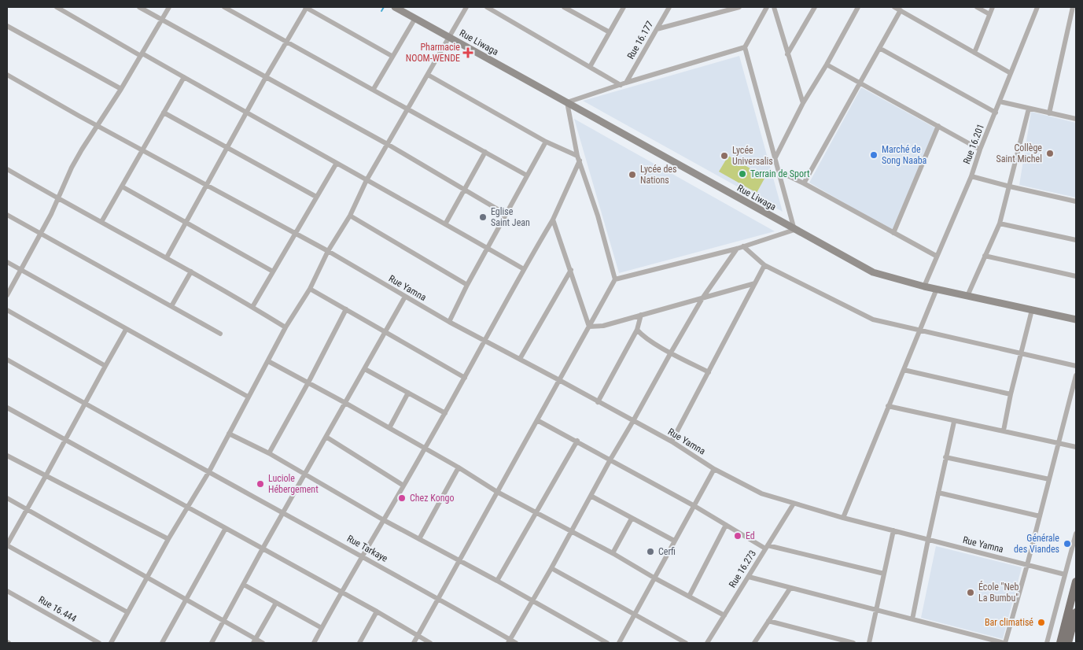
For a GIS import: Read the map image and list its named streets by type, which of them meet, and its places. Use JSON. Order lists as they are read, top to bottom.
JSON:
{
  "streets": {
    "main road": ["Rue Liwaga"],
    "street": [
      "Rue 16.177",
      "Rue 16.201",
      "Rue Yamna",
      "Rue Tarkaye",
      "Rue 16.273",
      "Rue 16.444"
    ]
  },
  "crossings": [
    ["Rue Liwaga", "Rue 16.201"],
    ["Rue Yamna", "Rue 16.273"]
  ],
  "places": {
    "health": ["Pharmacie NOOM-WENDE"],
    "other": [
      "Collège Saint Michel",
      "Marché de Song Naaba",
      "Lycée Universalis",
      "Terrain de Sport",
      "Lycée des Nations",
      "Eglise Saint Jean",
      "Luciole Hébergement",
      "Chez Kongo",
      "Ed",
      "Générale des Viandes",
      "Cerfi",
      "École \"Neb La Bumbu\"",
      "Bar climatisé"
    ]
  }
}
